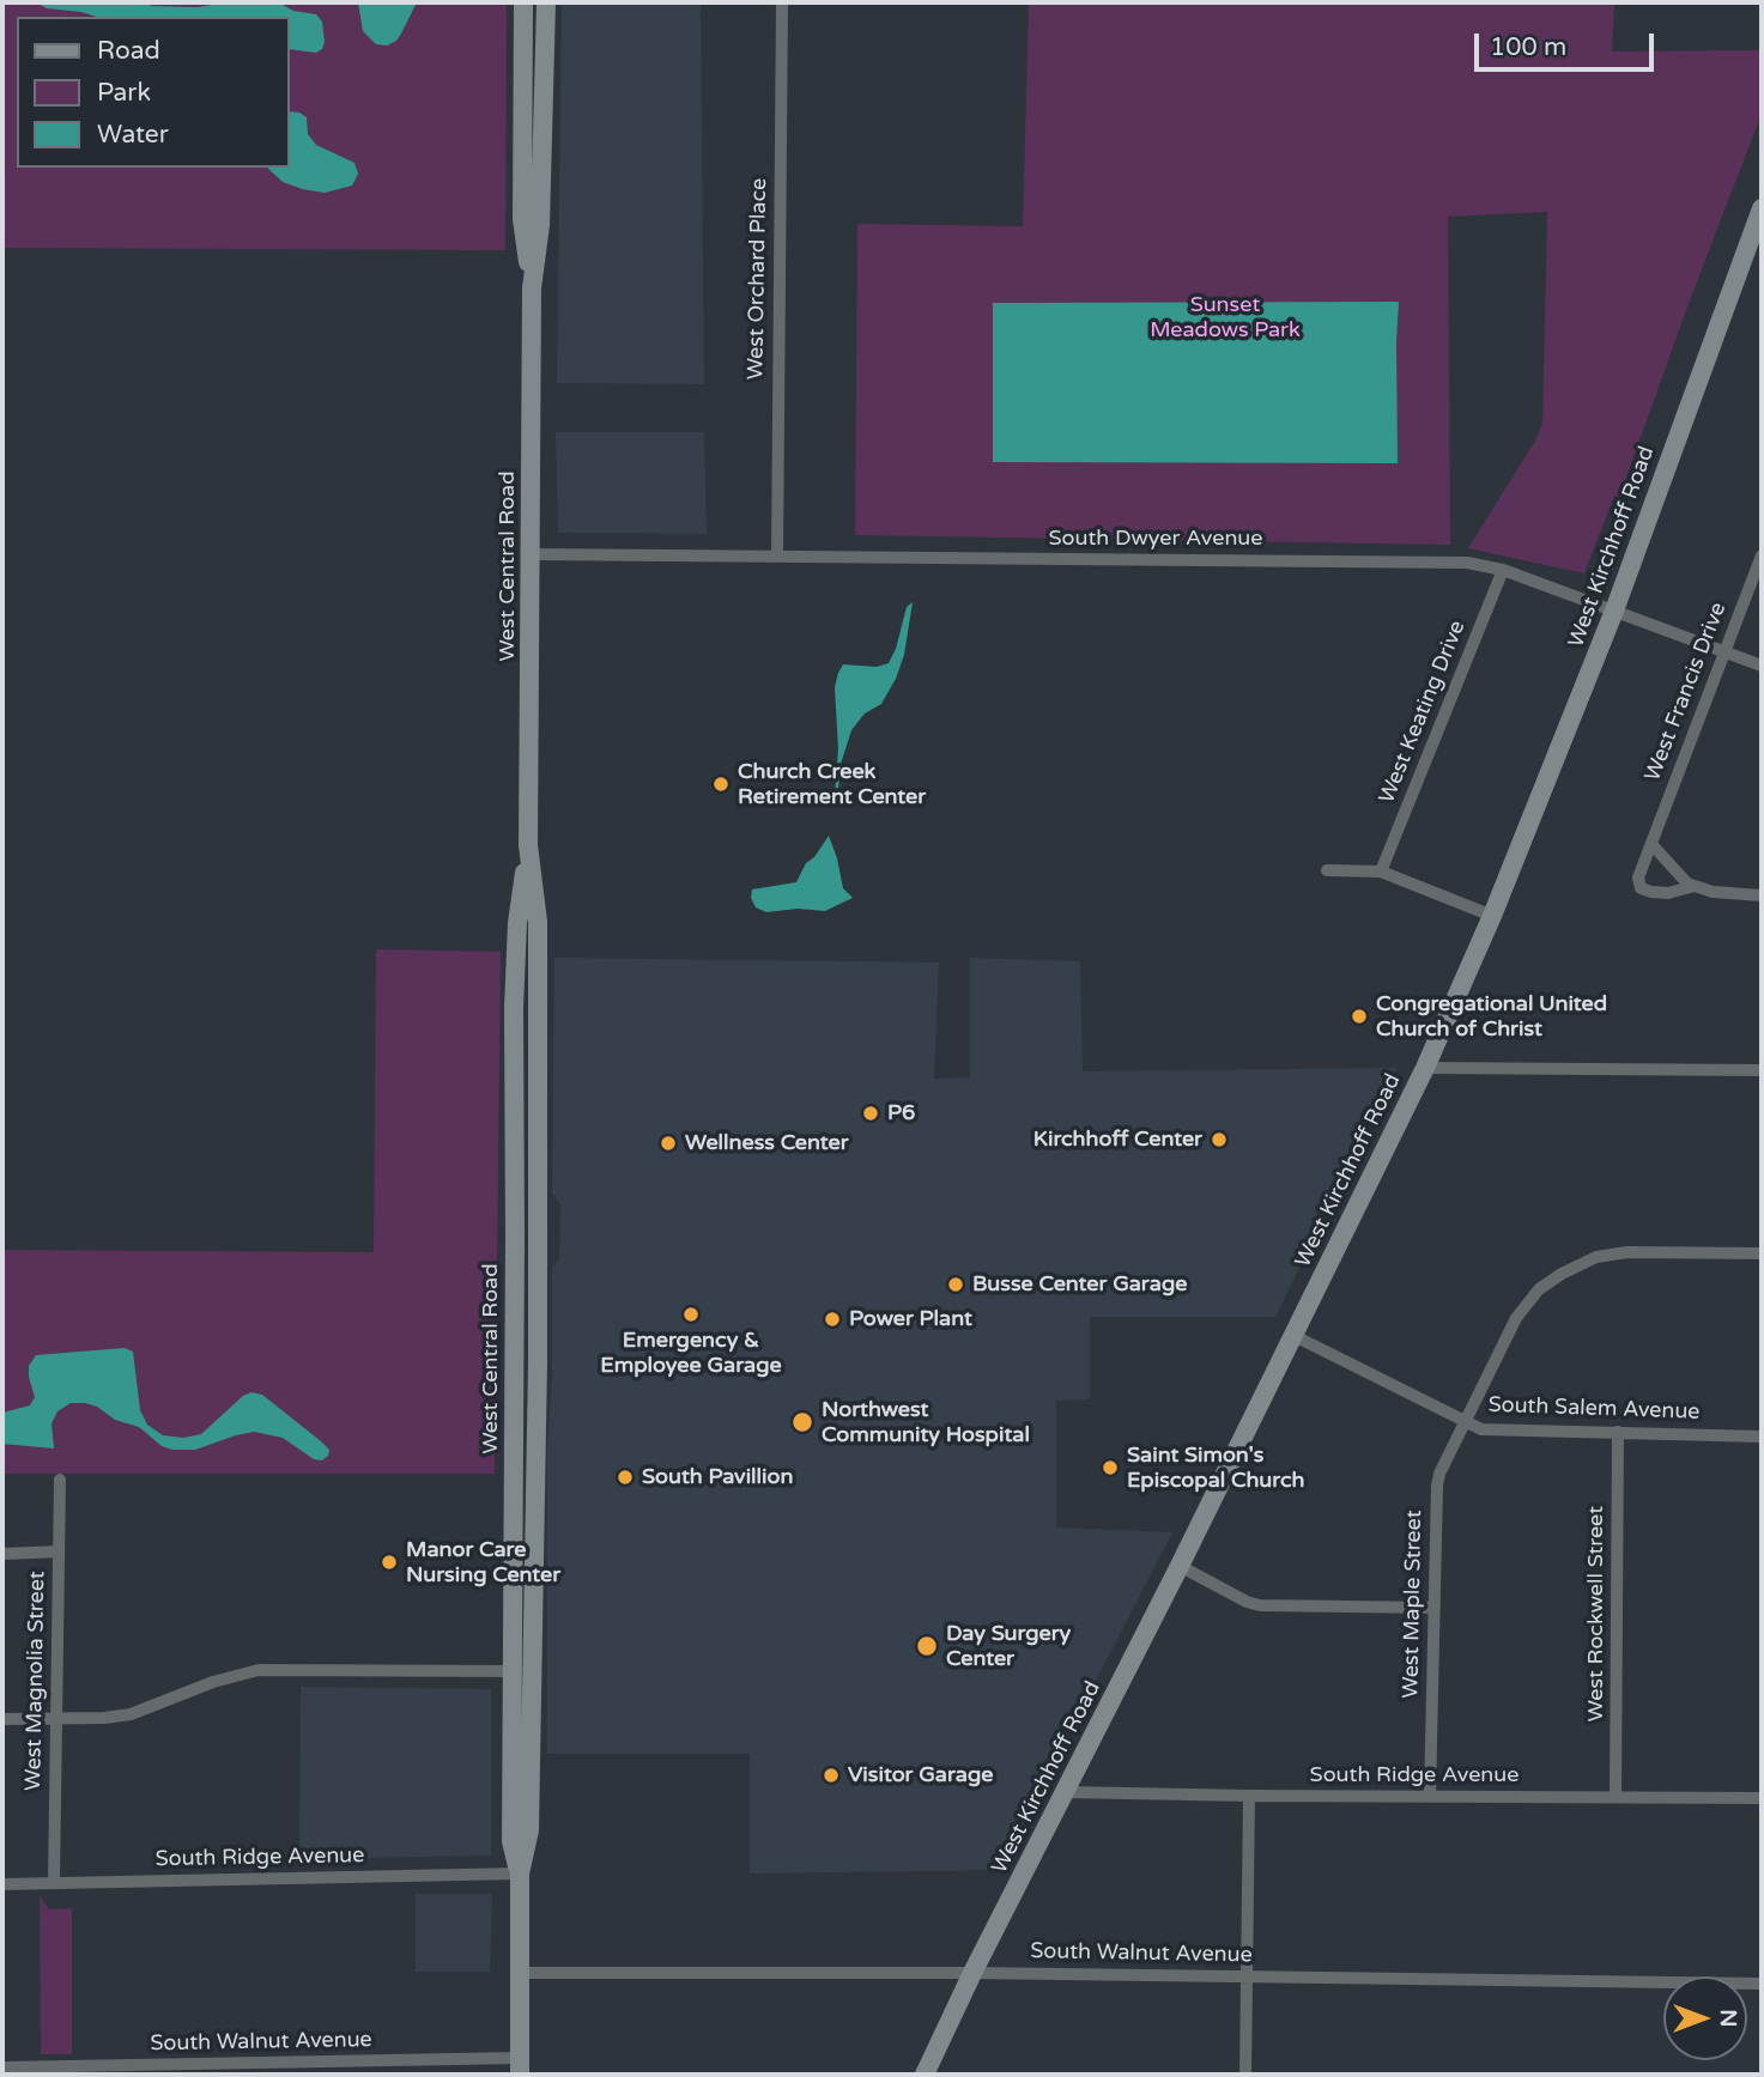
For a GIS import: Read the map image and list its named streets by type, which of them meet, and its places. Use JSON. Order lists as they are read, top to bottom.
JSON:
{
  "streets": {
    "main road": ["West Kirchhoff Road", "West Central Road"],
    "street": [
      "West Orchard Place",
      "South Dwyer Avenue",
      "West Francis Drive",
      "West Keating Drive",
      "South Salem Avenue",
      "West Maple Street",
      "West Rockwell Street",
      "West Magnolia Street",
      "South Ridge Avenue",
      "South Walnut Avenue"
    ]
  },
  "crossings": [
    ["West Orchard Place", "South Dwyer Avenue"],
    ["South Dwyer Avenue", "West Kirchhoff Road"],
    ["South Dwyer Avenue", "West Central Road"],
    ["South Dwyer Avenue", "West Francis Drive"],
    ["South Dwyer Avenue", "West Keating Drive"],
    ["West Kirchhoff Road", "South Salem Avenue"],
    ["West Kirchhoff Road", "South Ridge Avenue"],
    ["West Kirchhoff Road", "South Walnut Avenue"],
    ["West Central Road", "South Ridge Avenue"],
    ["West Central Road", "South Walnut Avenue"],
    ["South Salem Avenue", "West Maple Street"],
    ["South Salem Avenue", "West Rockwell Street"],
    ["West Maple Street", "South Ridge Avenue"],
    ["West Rockwell Street", "South Ridge Avenue"],
    ["West Magnolia Street", "South Ridge Avenue"]
  ],
  "parks": ["Sunset Meadows Park"],
  "places": [
    "Church Creek Retirement Center",
    "Congregational United Church of Christ",
    "P6",
    "Kirchhoff Center",
    "Wellness Center",
    "Busse Center Garage",
    "Emergency & Employee Garage",
    "Power Plant",
    "Northwest Community Hospital",
    "Saint Simon's Episcopal Church",
    "South Pavillion",
    "Manor Care Nursing Center",
    "Day Surgery Center",
    "Visitor Garage"
  ],
  "legend": ["Road", "Park", "Water"],
  "scale_bar": "100 m",
  "north": "right"
}
